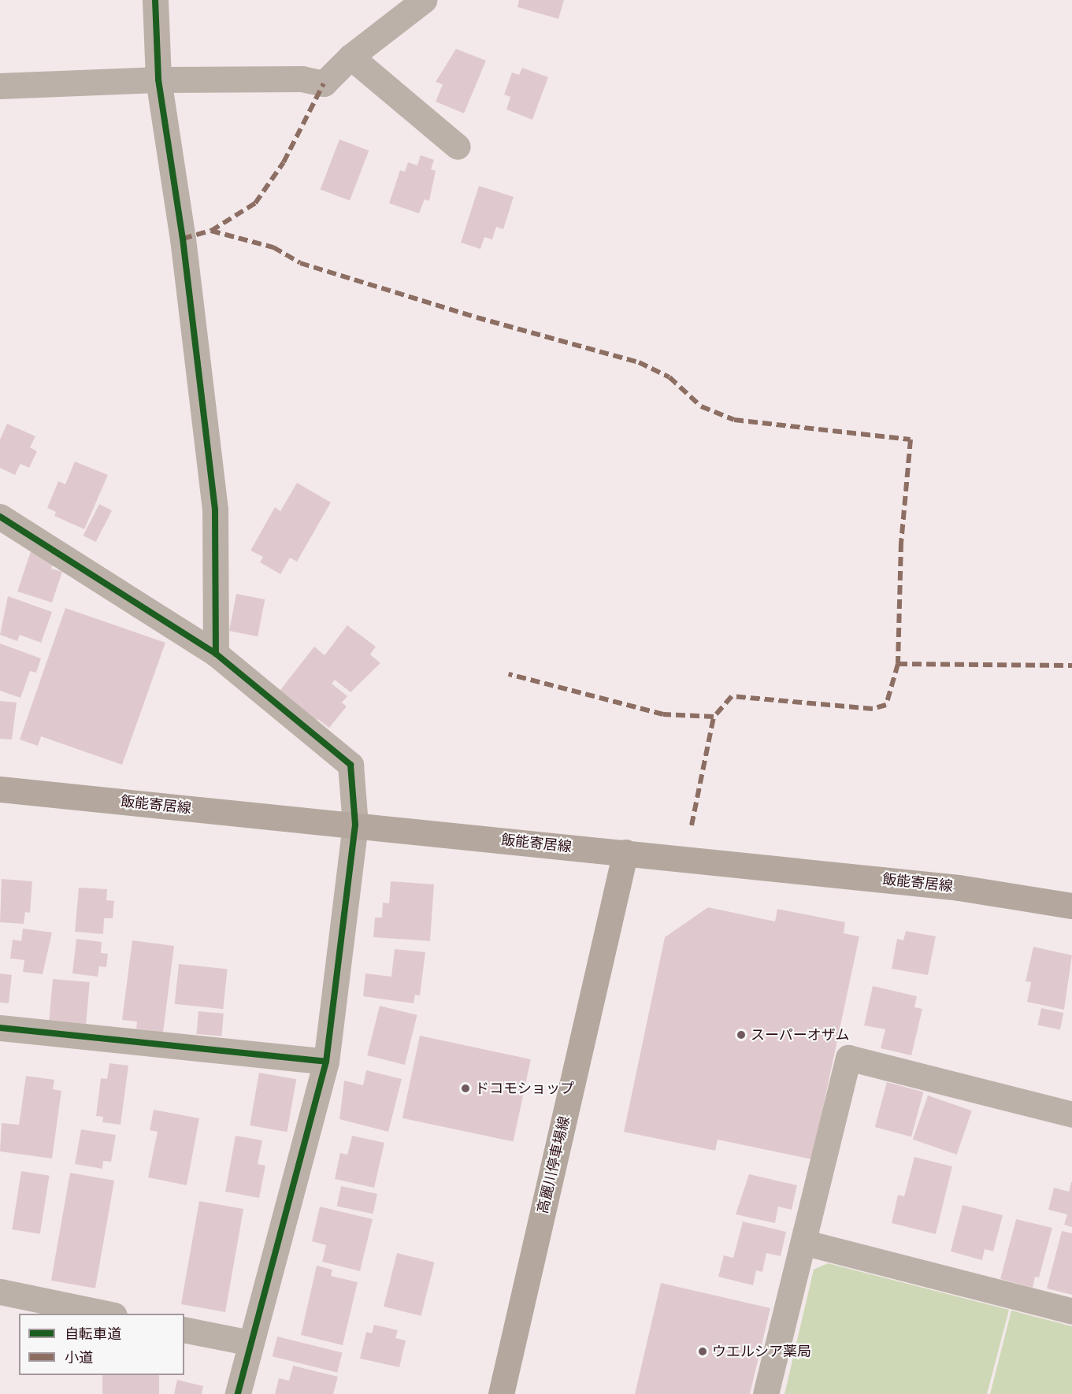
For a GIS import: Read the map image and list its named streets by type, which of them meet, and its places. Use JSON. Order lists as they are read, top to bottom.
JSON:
{
  "streets": {
    "main road": ["飯能寄居線", "高麗川停車場線"]
  },
  "crossings": [
    ["飯能寄居線", "高麗川停車場線"]
  ],
  "places": ["スーパーオザム", "ドコモショップ", "ウエルシア薬局"],
  "legend": ["自転車道", "小道"]
}
